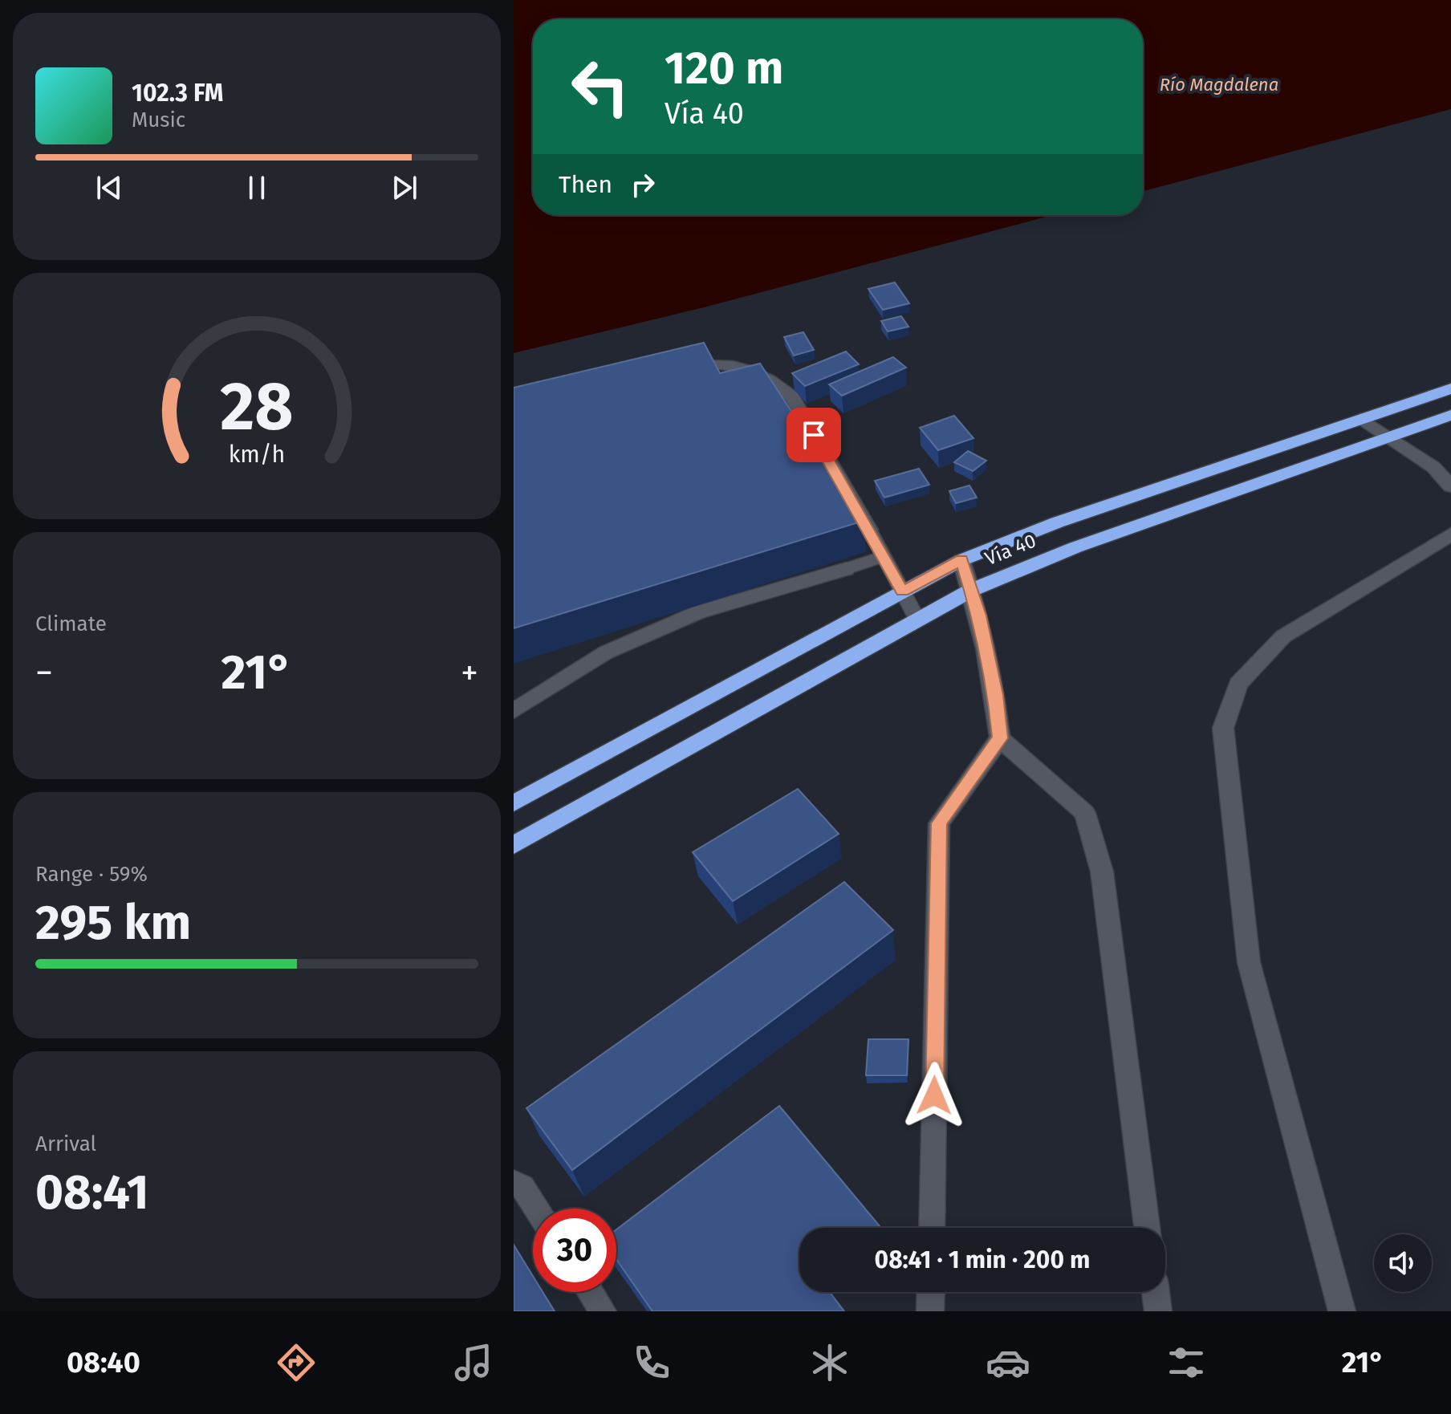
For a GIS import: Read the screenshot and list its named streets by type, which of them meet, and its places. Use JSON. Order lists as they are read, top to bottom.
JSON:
{
  "streets": {
    "highway": ["Vía 40"]
  },
  "water": ["Río Magdalena"],
  "page": {
    "turn": ["120 m", "Vía 40"],
    "song": ["102.3 FM", "Music"],
    "then": "Then",
    "tile": [
      "Climate",
      ["Range · 59%", "295 km"],
      ["Arrival", "08:41"]
    ],
    "heat": ["−", "21°", "+"],
    "limit": "30",
    "trip": "08:41 · 1 min · 200 m",
    "tabs": ["08:40", "21°"],
    "gauge": ["28", "km/h"]
  }
}
